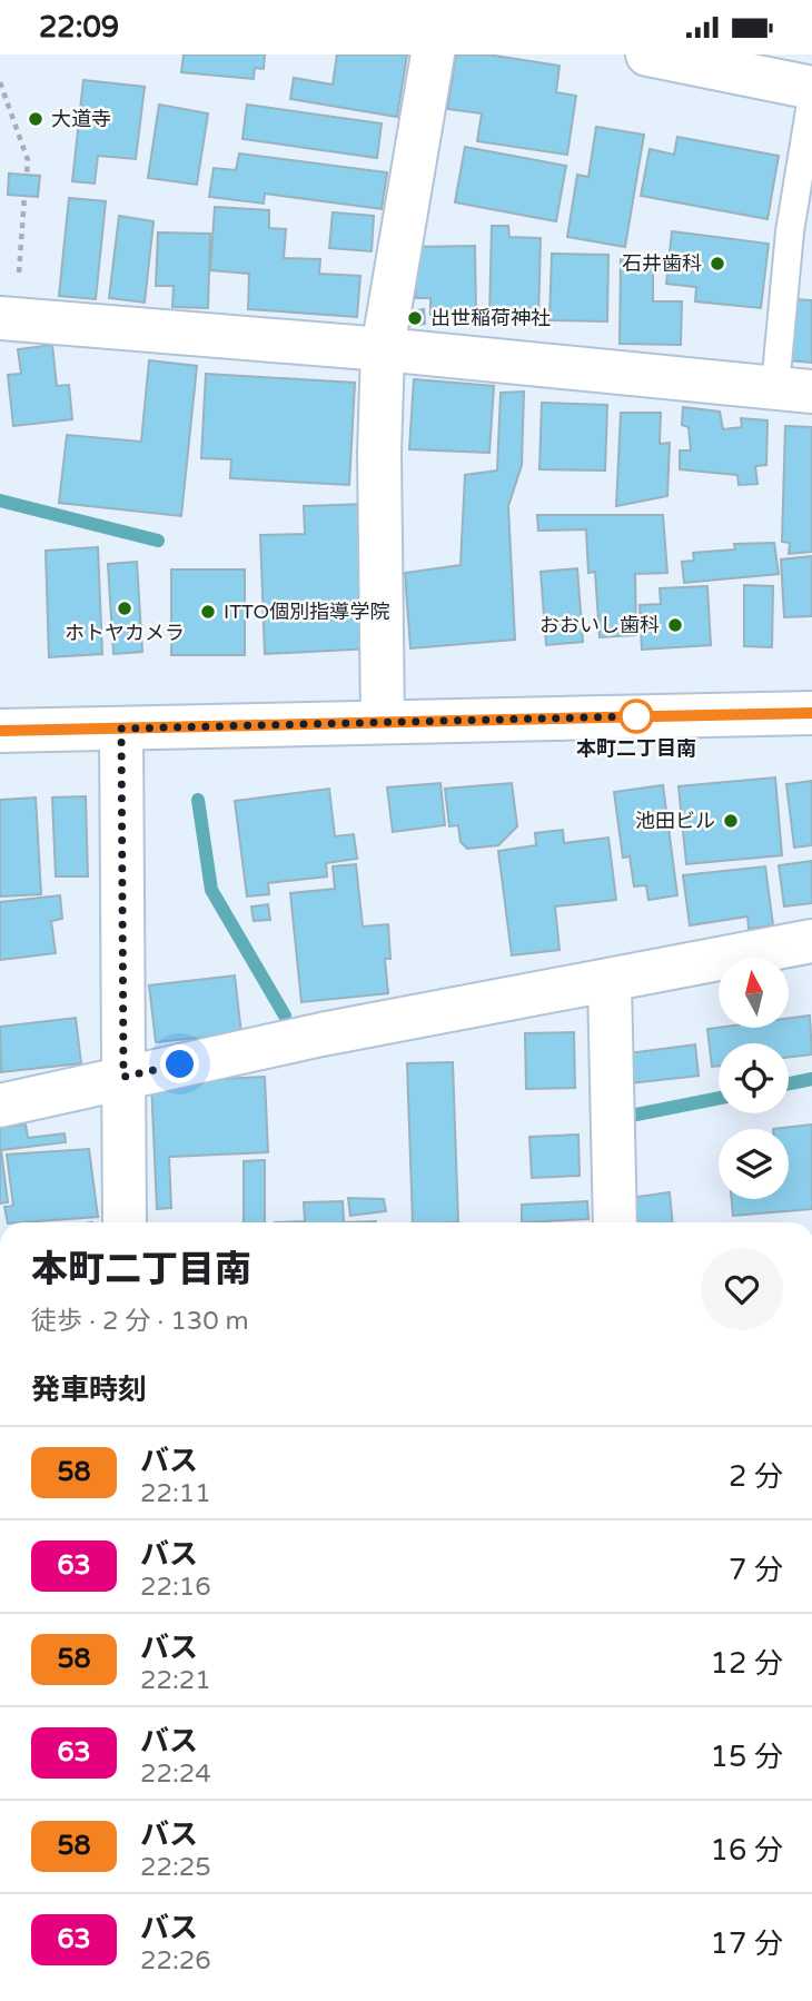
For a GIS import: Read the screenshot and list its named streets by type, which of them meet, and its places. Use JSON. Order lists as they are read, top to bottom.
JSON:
{
  "places": [
    "大道寺",
    "石井歯科",
    "出世稲荷神社",
    "ホトヤカメラ",
    "ITTO個別指導学院",
    "おおいし歯科",
    "本町二丁目南",
    "池田ビル"
  ],
  "lines": ["bus line 58"],
  "north": "top",
  "page": {
    "status": "22:09",
    "heading": [
      ["本町二丁目南", "徒歩 · 2 分 · 130 m"],
      "発車時刻"
    ],
    "list": [
      {
        "mark": "58",
        "name": "バス",
        "note": "22:11",
        "value": "2 分"
      },
      {
        "mark": "63",
        "name": "バス",
        "note": "22:16",
        "value": "7 分"
      },
      {
        "mark": "58",
        "name": "バス",
        "note": "22:21",
        "value": "12 分"
      },
      {
        "mark": "63",
        "name": "バス",
        "note": "22:24",
        "value": "15 分"
      },
      {
        "mark": "58",
        "name": "バス",
        "note": "22:25",
        "value": "16 分"
      },
      {
        "mark": "63",
        "name": "バス",
        "note": "22:26",
        "value": "17 分"
      }
    ]
  }
}
